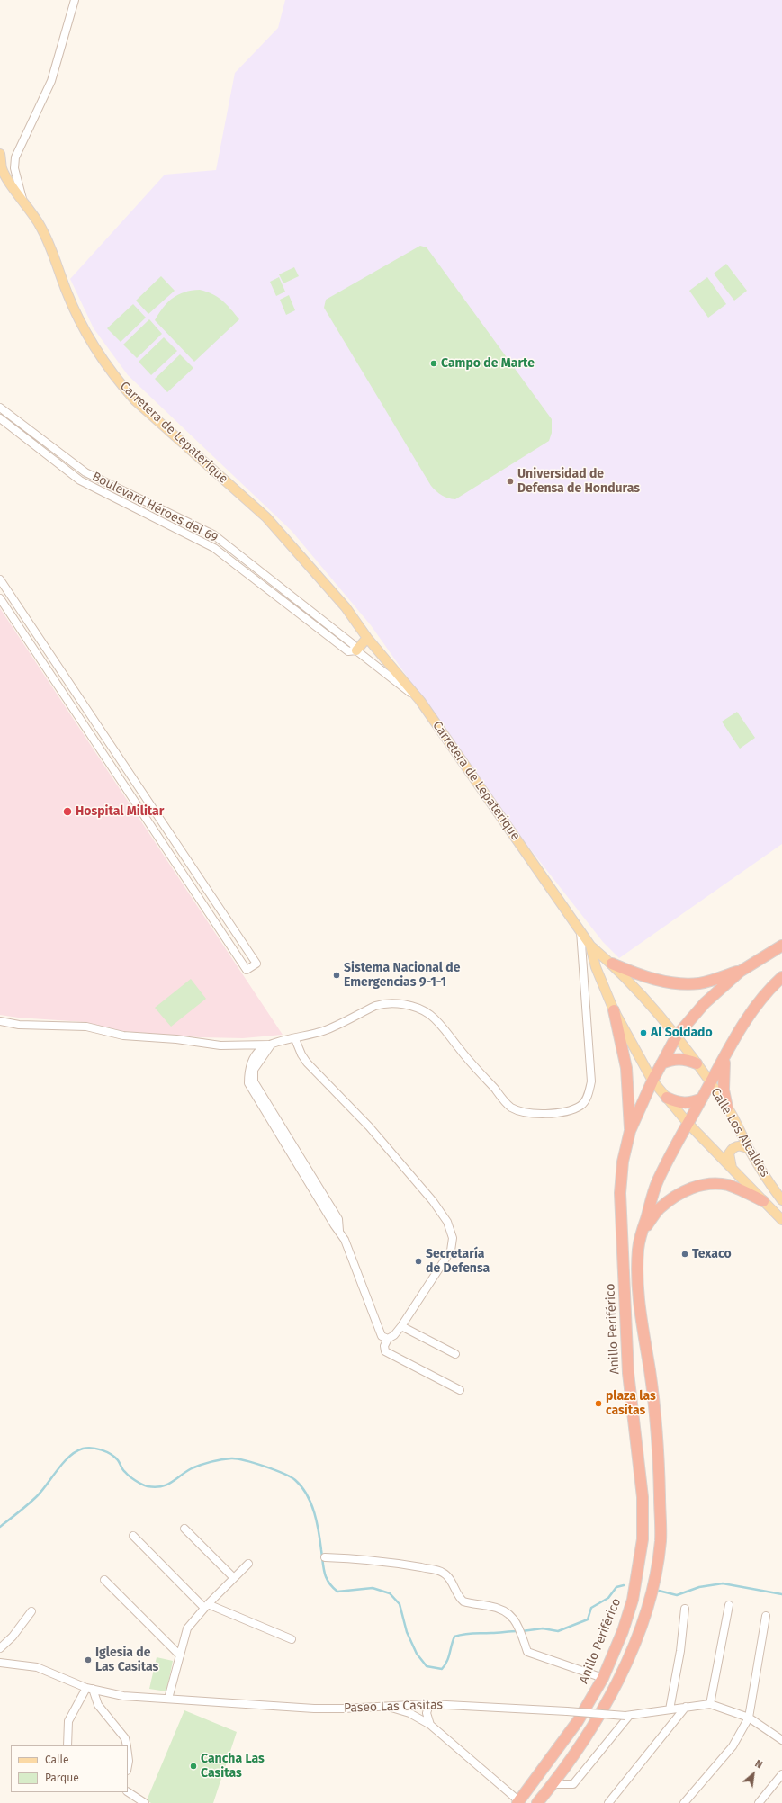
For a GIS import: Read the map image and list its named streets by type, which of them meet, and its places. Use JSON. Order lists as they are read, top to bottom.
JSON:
{
  "streets": {
    "highway": ["Anillo Periférico"],
    "main road": ["Carretera de Lepaterique", "Calle Los Alcaldes"],
    "street": ["Boulevard Héroes del 69", "Paseo Las Casitas"]
  },
  "crossings": [
    ["Carretera de Lepaterique", "Boulevard Héroes del 69"],
    ["Carretera de Lepaterique", "Calle Los Alcaldes"],
    ["Carretera de Lepaterique", "Anillo Periférico"],
    ["Calle Los Alcaldes", "Anillo Periférico"]
  ],
  "places": [
    "Campo de Marte",
    "Universidad de Defensa de Honduras",
    "Hospital Militar",
    "Sistema Nacional de Emergencias 9-1-1",
    "Al Soldado",
    "Texaco",
    "Secretaría de Defensa",
    "plaza las casitas",
    "Iglesia de Las Casitas",
    "Cancha Las Casitas"
  ],
  "legend": ["Calle", "Parque"],
  "north": "top right"
}
